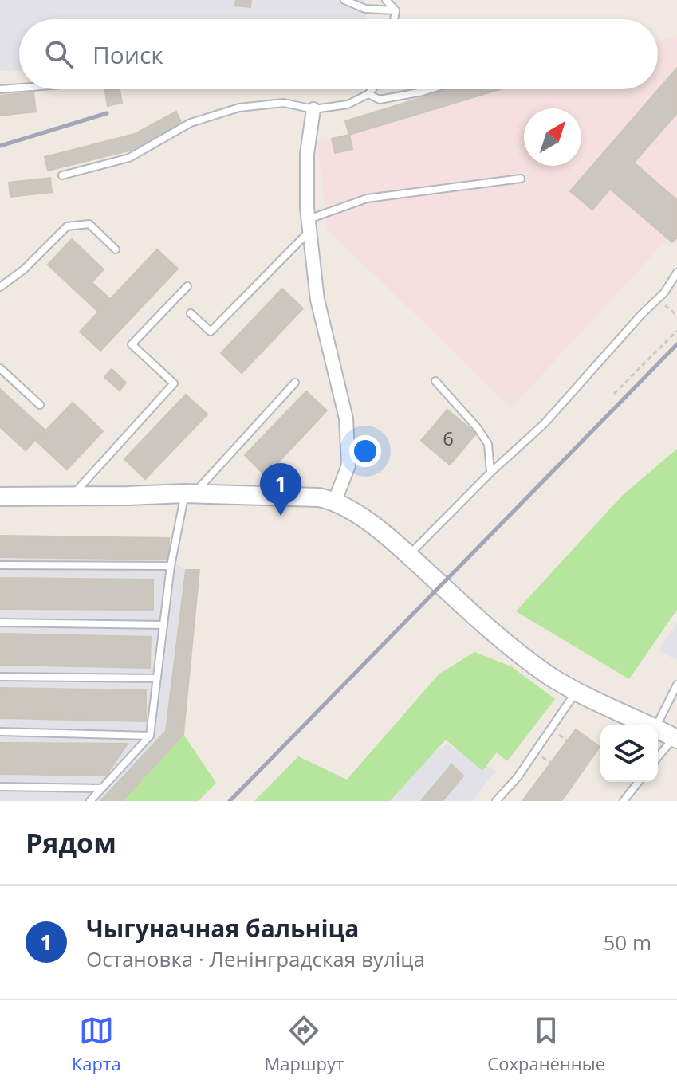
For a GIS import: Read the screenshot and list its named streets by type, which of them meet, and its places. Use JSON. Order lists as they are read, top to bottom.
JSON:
{
  "house_numbers": ["6"],
  "north": "top right",
  "page": {
    "search": "Поиск",
    "pins": "1",
    "heading": "Рядом",
    "list": [
      {
        "mark": "1",
        "name": "Чыгуначная бальніца",
        "note": "Остановка · Ленінградская вуліца",
        "value": "50 m"
      }
    ],
    "nav": ["Карта", "Маршрут", "Сохранённые"]
  }
}
